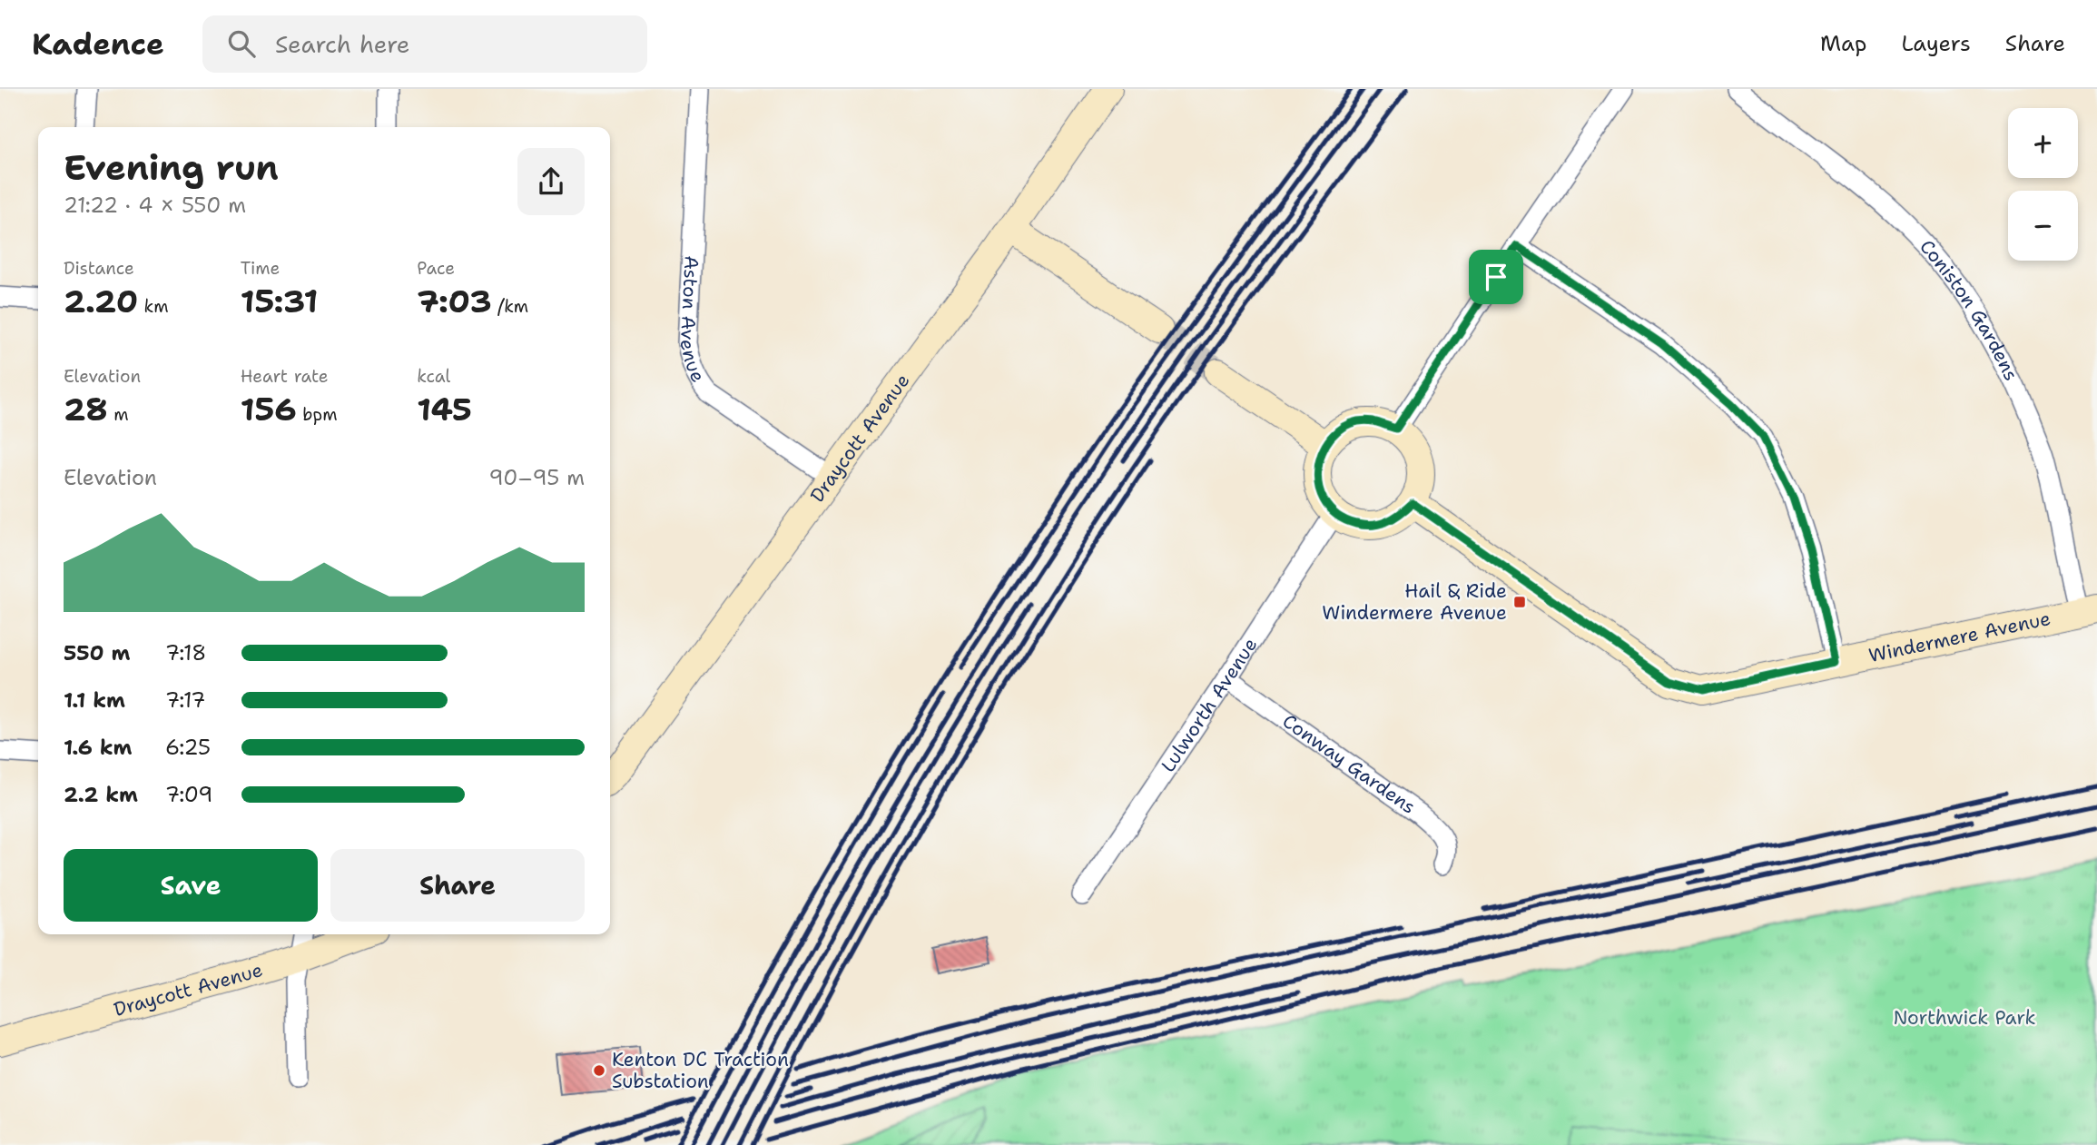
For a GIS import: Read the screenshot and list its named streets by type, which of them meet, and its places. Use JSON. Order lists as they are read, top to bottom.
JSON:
{
  "streets": {
    "street": [
      "Coniston Gardens",
      "Aston Avenue",
      "Draycott Avenue",
      "Windermere Avenue",
      "Lulworth Avenue",
      "Conway Gardens"
    ]
  },
  "crossings": [
    ["Coniston Gardens", "Windermere Avenue"],
    ["Aston Avenue", "Draycott Avenue"],
    ["Windermere Avenue", "Lulworth Avenue"],
    ["Lulworth Avenue", "Conway Gardens"]
  ],
  "parks": ["Northwick Park"],
  "places": {
    "transit": ["Hail & Ride Windermere Avenue"],
    "other": ["Kenton DC Traction Substation"]
  },
  "page": {
    "header": "Kadence",
    "search": "Search here",
    "nav": ["Map", "Layers", "Share"],
    "map_buttons": ["+", "−"],
    "heading": ["Evening run", "21:22 · 4 × 550 m"],
    "stats": [
      ["Distance", "2.20 km"],
      ["Time", "15:31"],
      ["Pace", "7:03 /km"],
      ["Elevation", "28 m"],
      ["Heart rate", "156 bpm"],
      ["kcal", "145"]
    ],
    "chart": ["Elevation", "90–95 m"],
    "list": [
      {
        "name": "550 m",
        "note": "7:18"
      },
      {
        "name": "1.1 km",
        "note": "7:17"
      },
      {
        "name": "1.6 km",
        "note": "6:25"
      },
      {
        "name": "2.2 km",
        "note": "7:09"
      }
    ],
    "buttons": ["Save", "Share"]
  }
}
